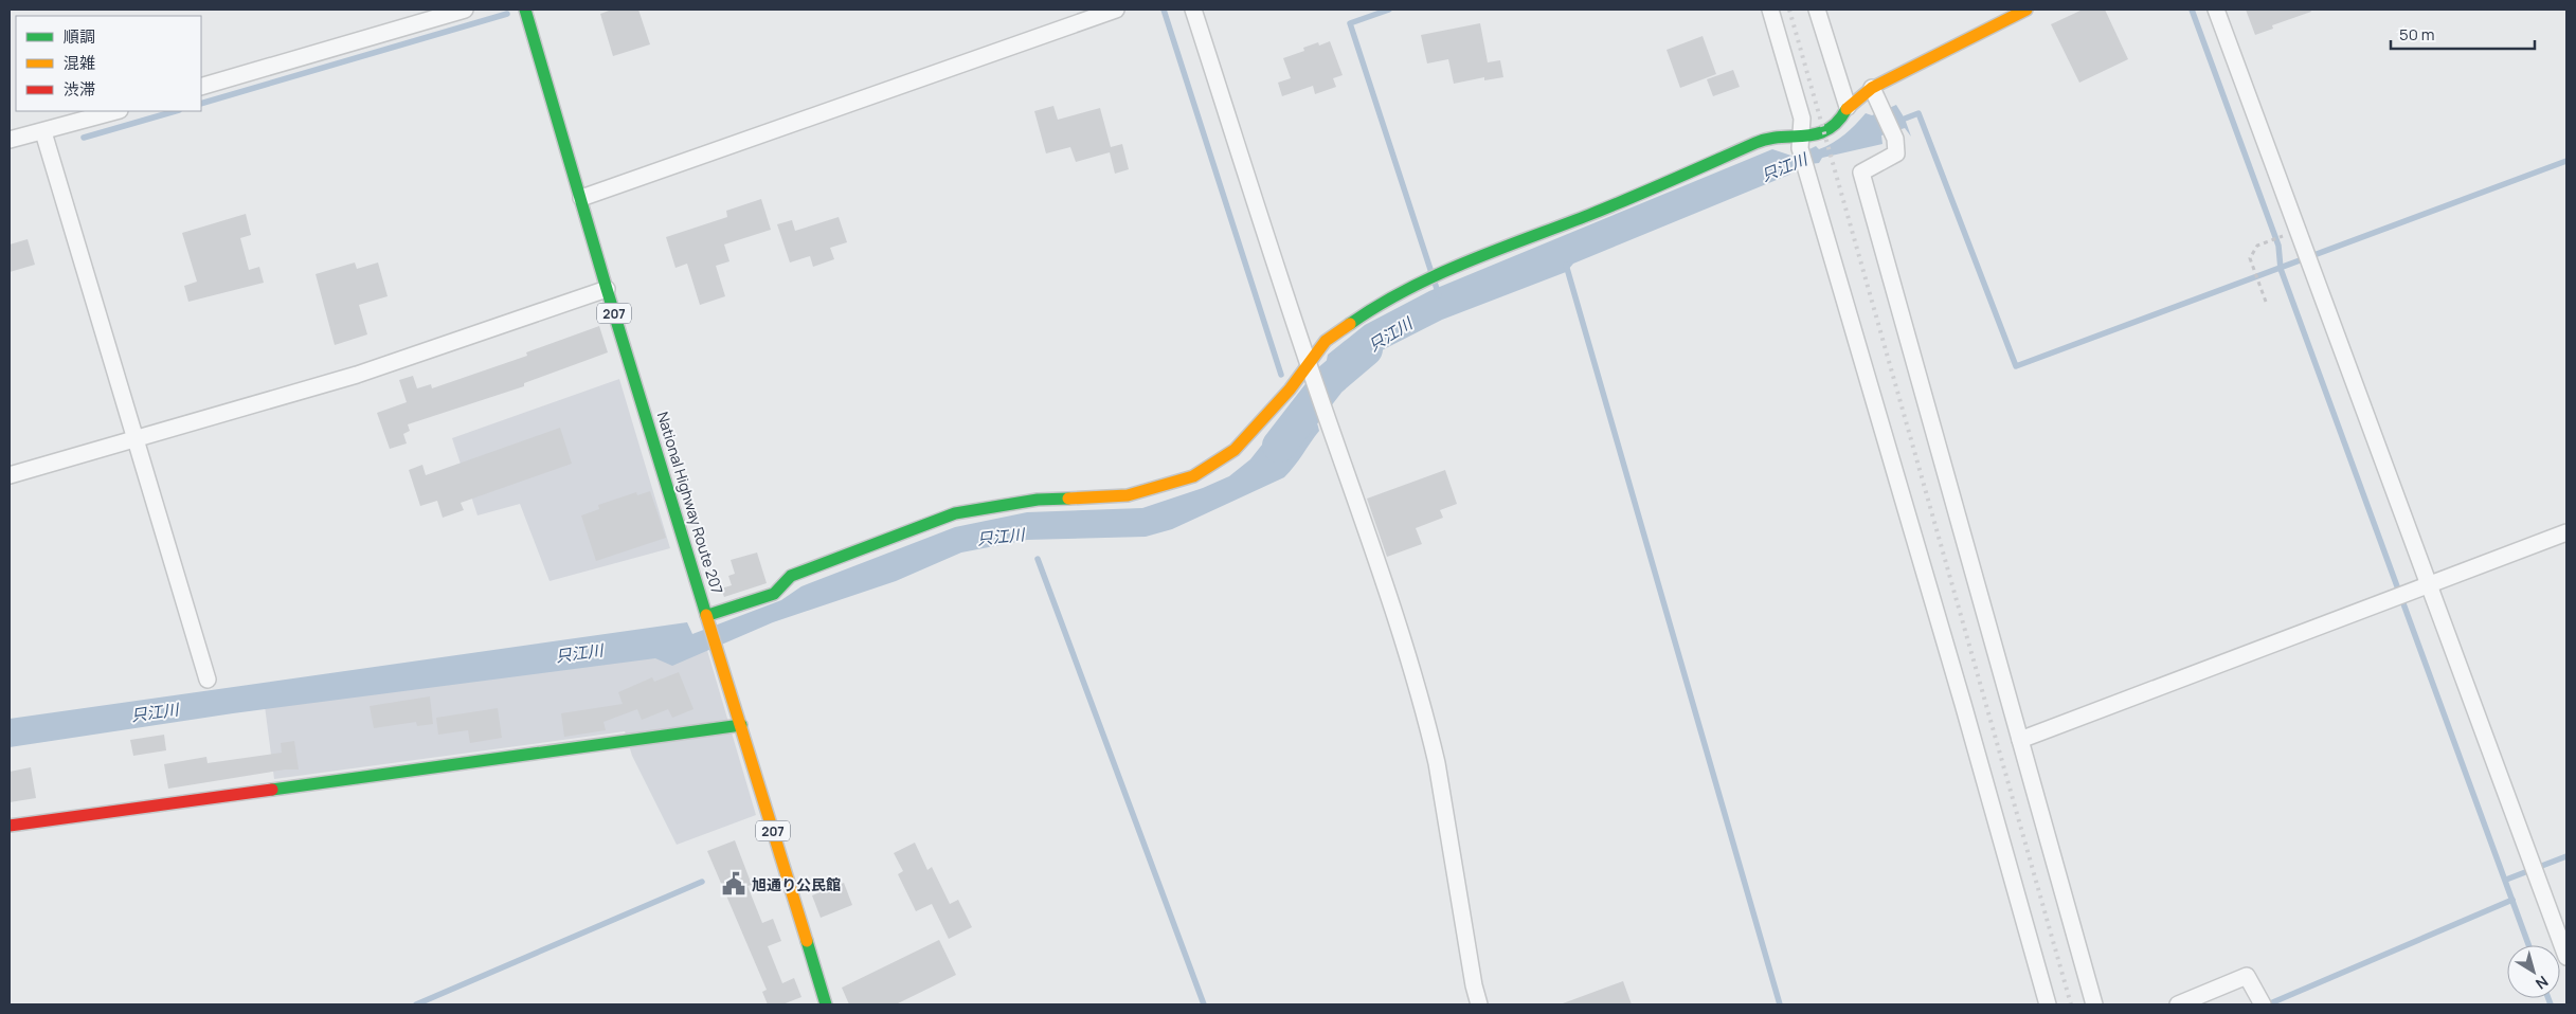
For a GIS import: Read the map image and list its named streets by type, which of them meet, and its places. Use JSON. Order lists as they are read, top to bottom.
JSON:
{
  "streets": {
    "main road": ["207", "National Highway Route 207"]
  },
  "water": ["只江川"],
  "places": {
    "public building": ["旭通り公民館"]
  },
  "legend": ["順調", "混雑", "渋滞"],
  "scale_bar": "50 m",
  "north": "bottom right"
}
